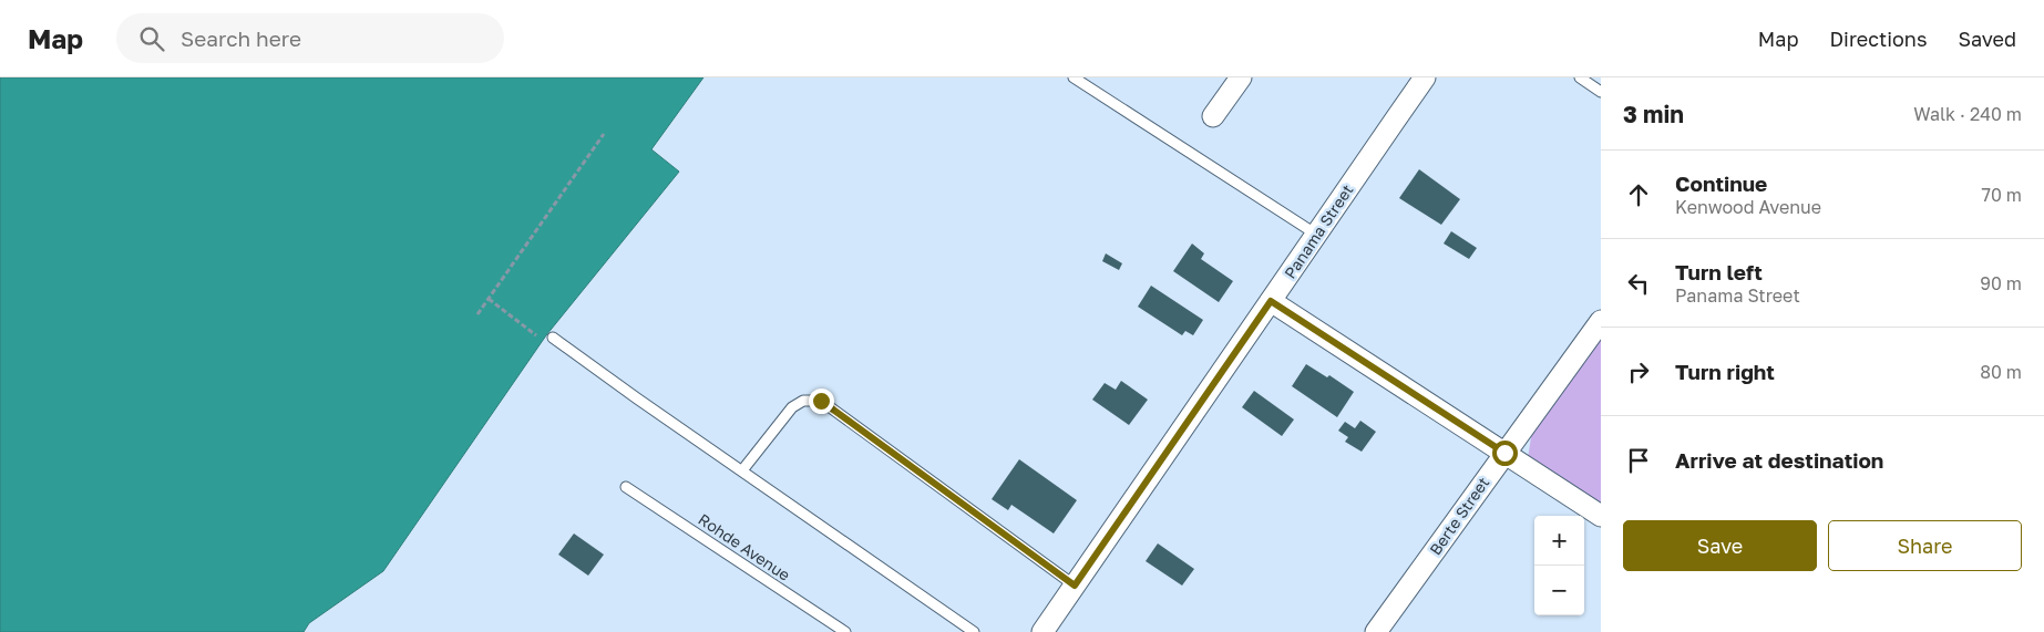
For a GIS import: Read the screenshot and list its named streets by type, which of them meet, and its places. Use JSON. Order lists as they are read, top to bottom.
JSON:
{
  "streets": {
    "street": ["Panama Street", "Berte Street"],
    "lane": ["Rohde Avenue"]
  },
  "page": {
    "header": "Map",
    "search": "Search here",
    "nav": ["Map", "Directions", "Saved"],
    "heading": ["3 min", "Walk · 240 m"],
    "list": [
      ["Continue", "Kenwood Avenue", "70 m"],
      ["Turn left", "Panama Street", "90 m"],
      ["Turn right", "80 m"],
      "Arrive at destination"
    ],
    "buttons": ["Save", "Share"],
    "map_buttons": ["+", "−"]
  }
}
